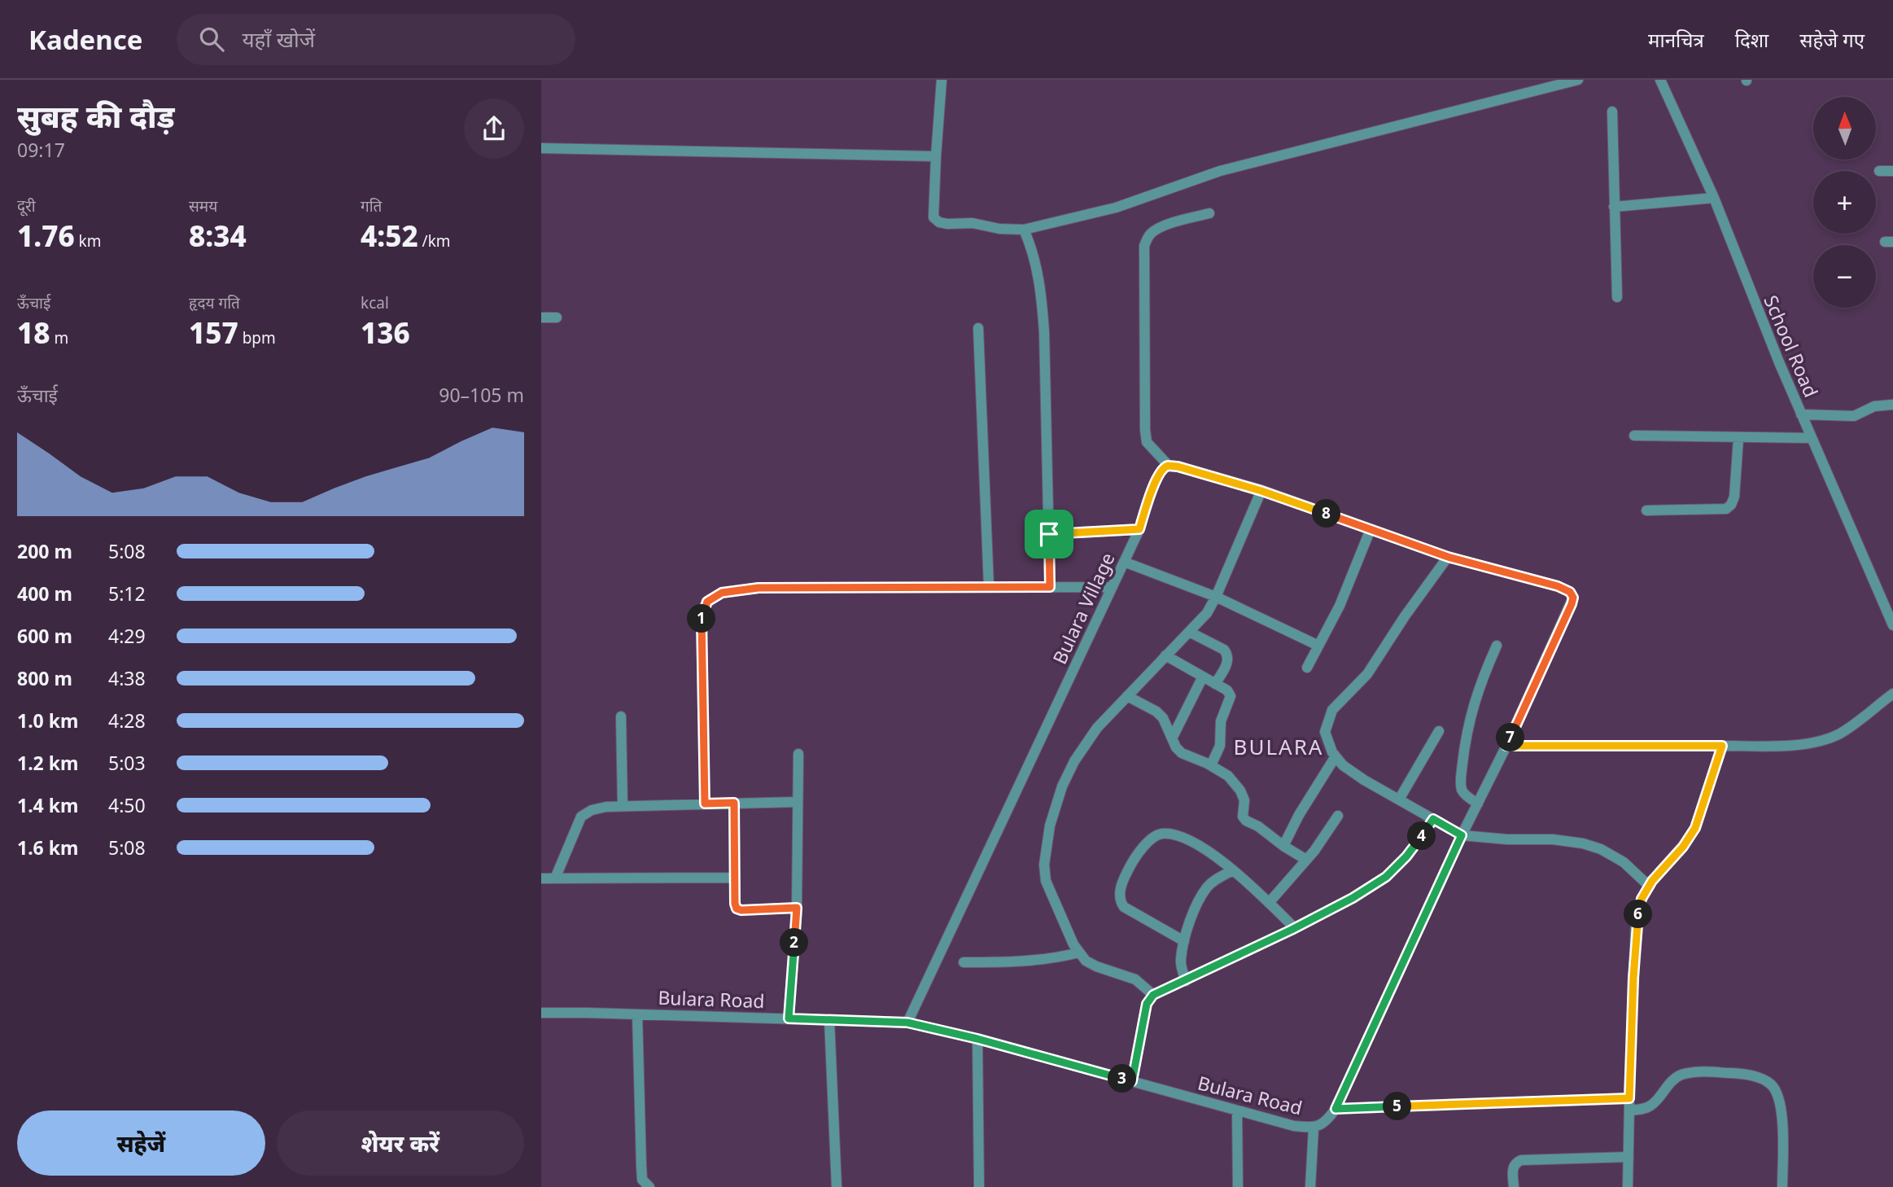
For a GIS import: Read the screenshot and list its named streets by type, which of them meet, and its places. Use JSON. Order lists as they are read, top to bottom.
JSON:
{
  "streets": {
    "street": ["School Road", "Bulara Village", "Bulara Road"]
  },
  "crossings": [
    ["Bulara Village", "Bulara Road"]
  ],
  "districts": ["BULARA"],
  "north": "top",
  "page": {
    "header": "Kadence",
    "search": "यहाँ खोजें",
    "nav": ["मानचित्र", "दिशा", "सहेजे गए"],
    "heading": ["सुबह की दौड़", "09:17"],
    "map_buttons": ["+", "−"],
    "stats": [
      ["दूरी", "1.76 km"],
      ["समय", "8:34"],
      ["गति", "4:52 /km"],
      ["ऊँचाई", "18 m"],
      ["हृदय गति", "157 bpm"],
      ["kcal", "136"]
    ],
    "chart": ["ऊँचाई", "90–105 m"],
    "pins": [
      "8",
      "1",
      "7",
      "4",
      "6",
      "2",
      "3",
      "5"
    ],
    "list": [
      {
        "name": "200 m",
        "note": "5:08"
      },
      {
        "name": "400 m",
        "note": "5:12"
      },
      {
        "name": "600 m",
        "note": "4:29"
      },
      {
        "name": "800 m",
        "note": "4:38"
      },
      {
        "name": "1.0 km",
        "note": "4:28"
      },
      {
        "name": "1.2 km",
        "note": "5:03"
      },
      {
        "name": "1.4 km",
        "note": "4:50"
      },
      {
        "name": "1.6 km",
        "note": "5:08"
      }
    ],
    "buttons": ["सहेजें", "शेयर करें"]
  }
}
